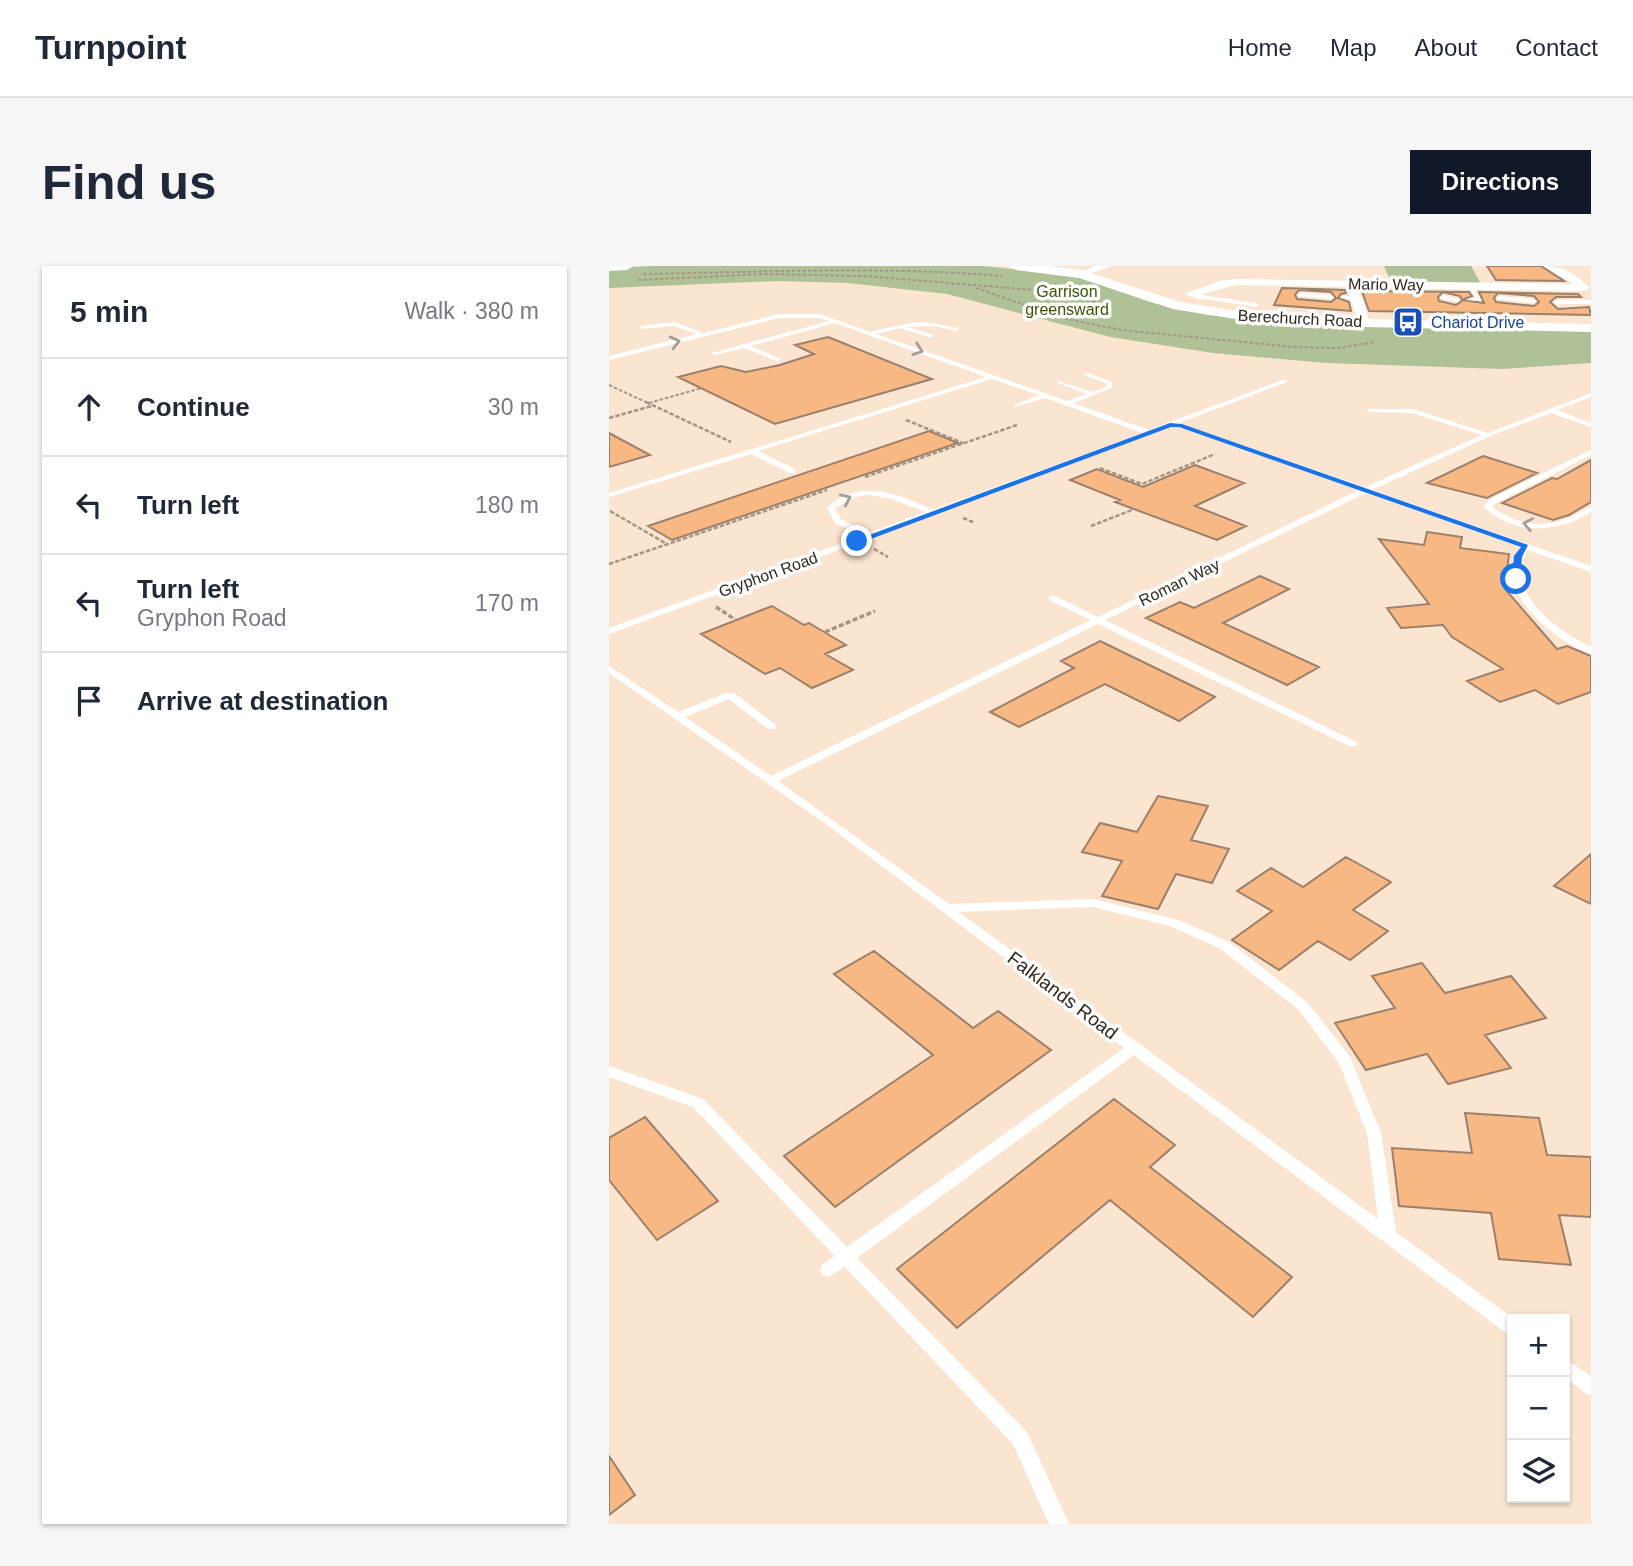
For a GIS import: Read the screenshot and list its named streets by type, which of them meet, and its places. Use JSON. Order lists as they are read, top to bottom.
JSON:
{
  "streets": {
    "street": ["Mario Way", "Berechurch Road"],
    "lane": ["Gryphon Road", "Roman Way", "Falklands Road"]
  },
  "crossings": [
    ["Roman Way", "Falklands Road"]
  ],
  "parks": ["Garrison greensward"],
  "places": {
    "bus stop": ["Chariot Drive"]
  },
  "page": {
    "header": "Turnpoint",
    "nav": [
      "Home",
      "Map",
      "About",
      "Contact"
    ],
    "buttons": "Directions",
    "title": "Find us",
    "heading": ["5 min", "Walk · 380 m"],
    "list": [
      ["Continue", "30 m"],
      ["Turn left", "180 m"],
      ["Turn left", "Gryphon Road", "170 m"],
      "Arrive at destination"
    ],
    "map_buttons": ["+", "−"]
  }
}
